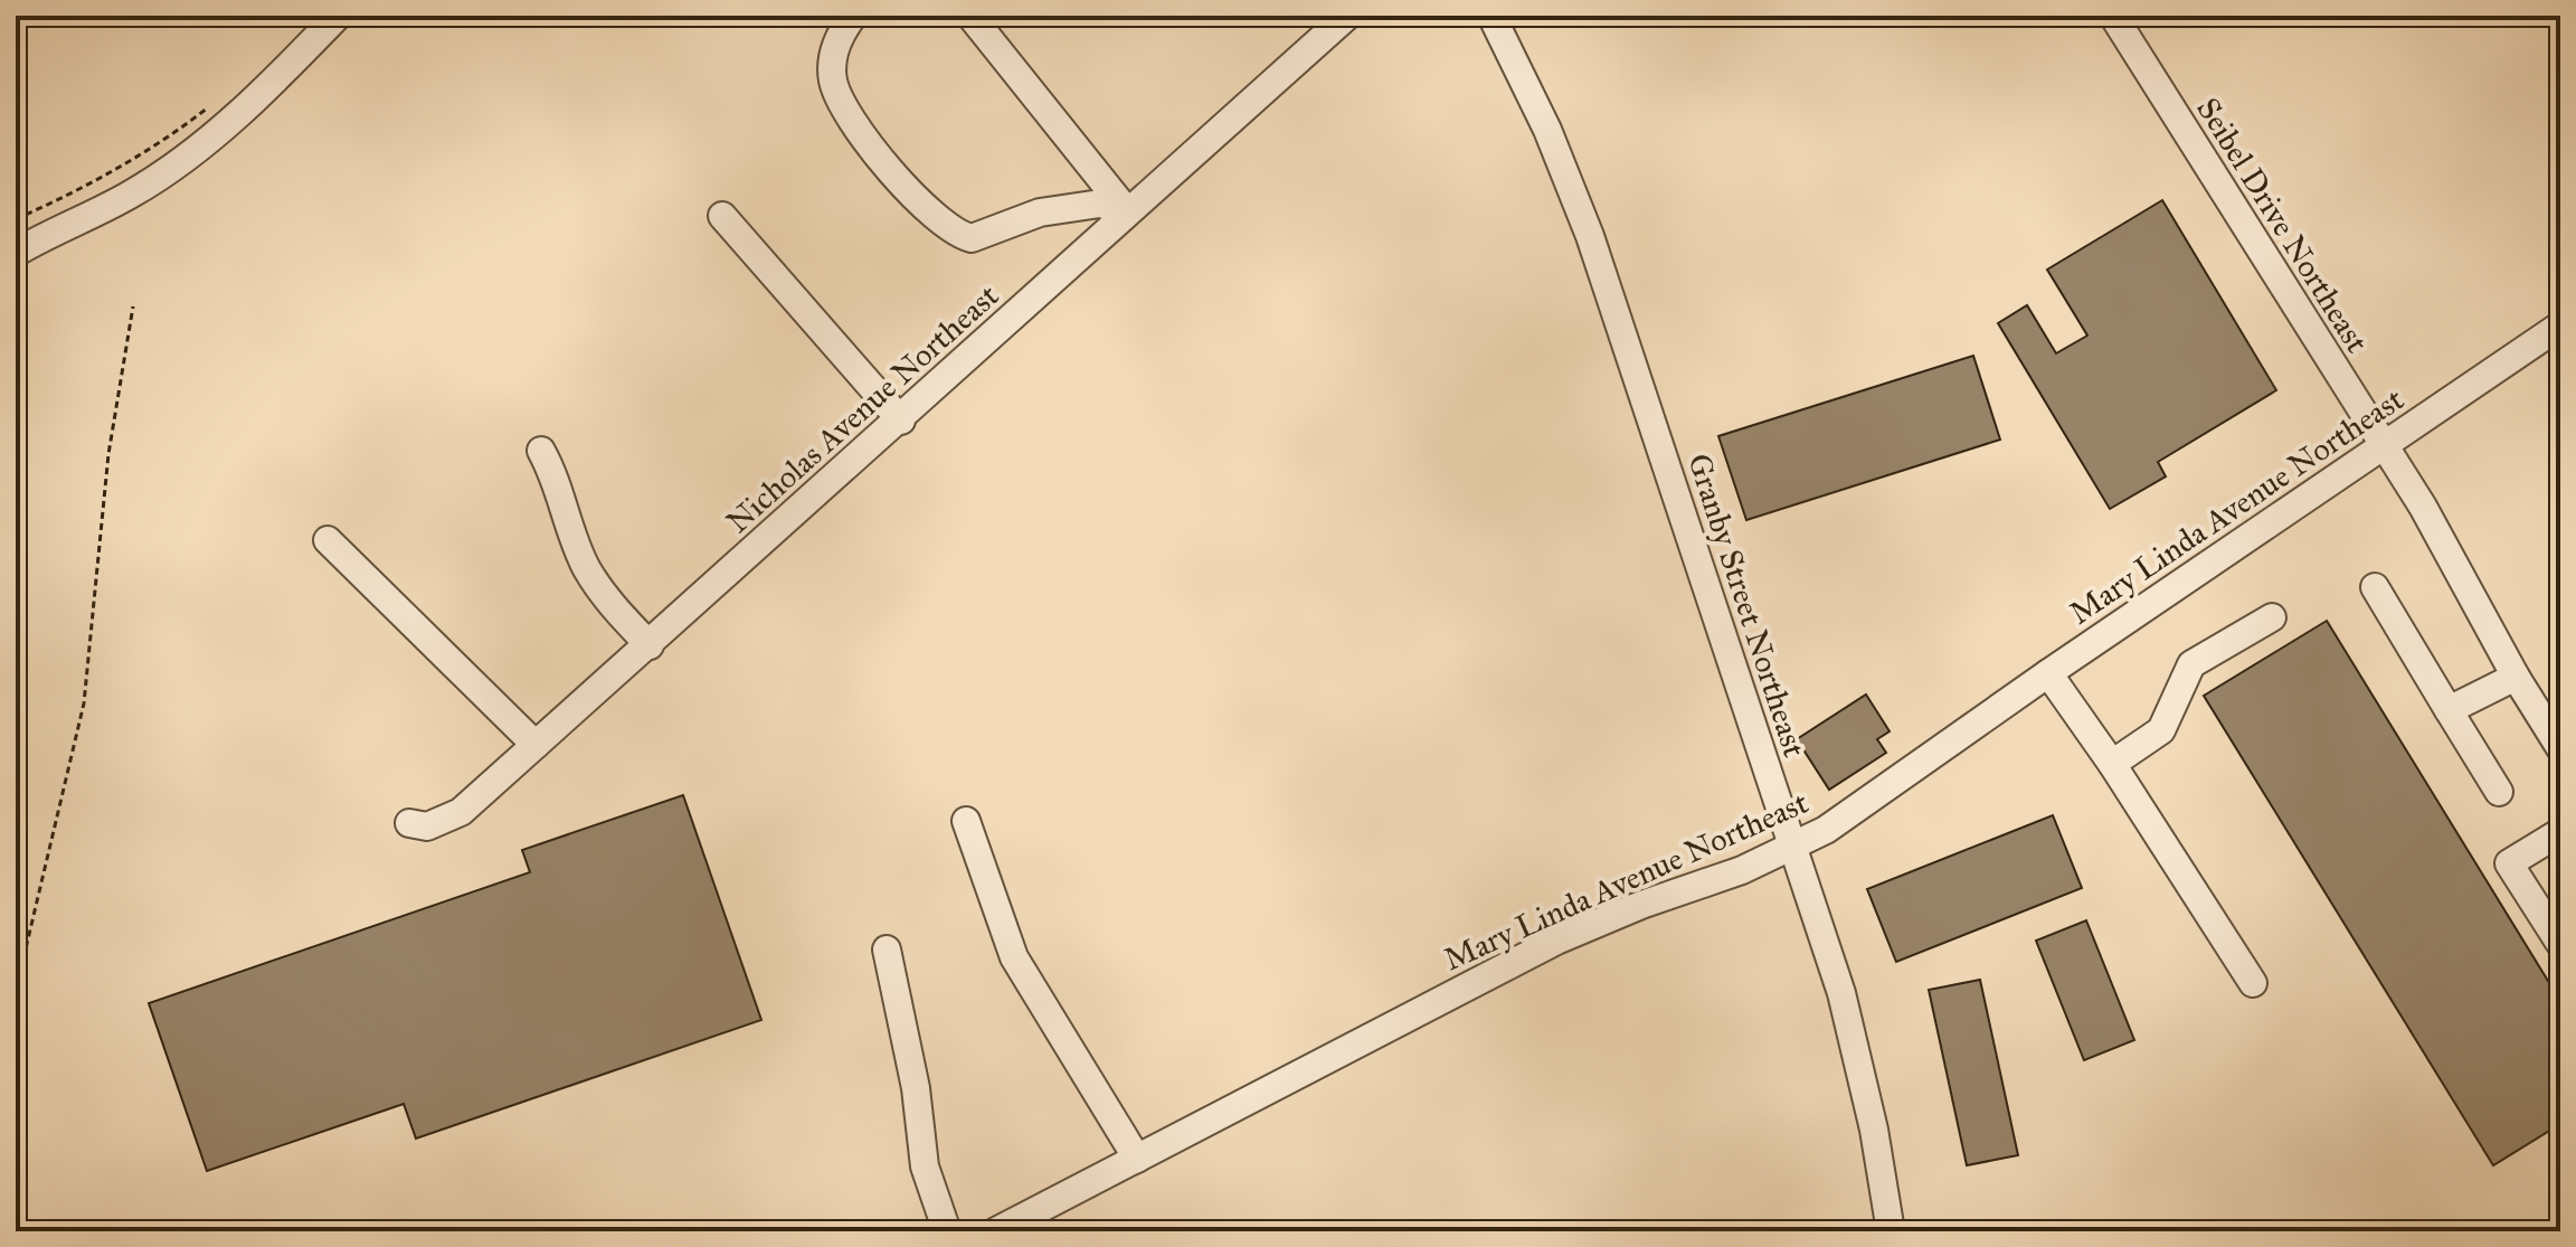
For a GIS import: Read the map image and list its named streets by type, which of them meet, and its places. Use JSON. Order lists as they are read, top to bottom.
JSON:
{
  "streets": {
    "street": [
      "Seibel Drive Northeast",
      "Nicholas Avenue Northeast",
      "Mary Linda Avenue Northeast",
      "Granby Street Northeast"
    ]
  },
  "crossings": [
    ["Seibel Drive Northeast", "Mary Linda Avenue Northeast"],
    ["Mary Linda Avenue Northeast", "Granby Street Northeast"]
  ]
}
